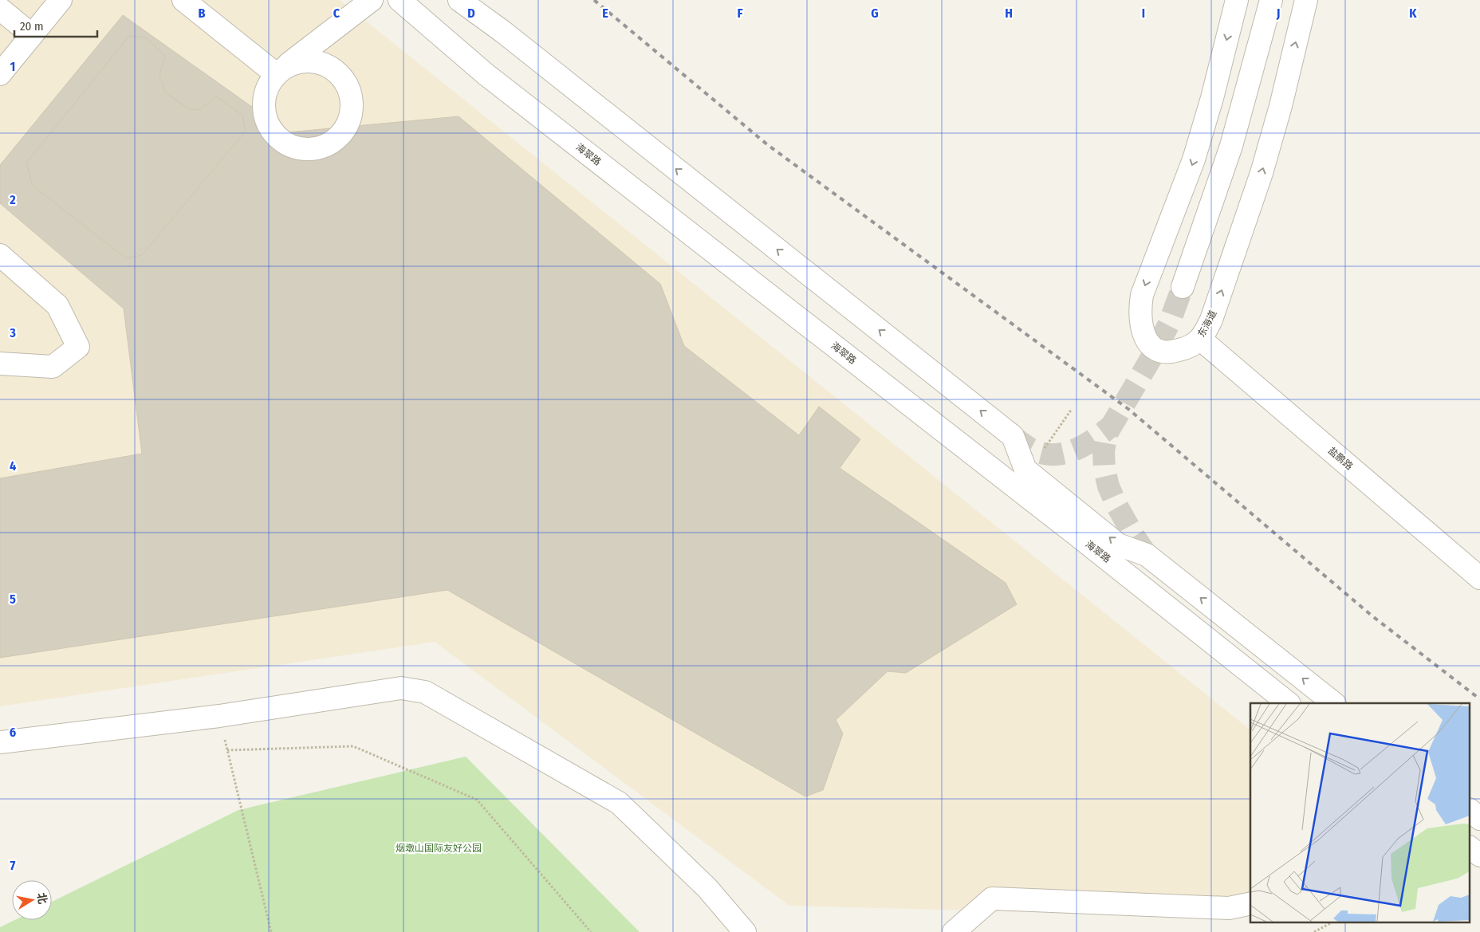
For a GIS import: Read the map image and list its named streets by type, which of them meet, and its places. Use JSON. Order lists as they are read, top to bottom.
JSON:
{
  "streets": {
    "street": ["海翠路", "东海道", "盐鹏路"]
  },
  "crossings": [
    ["东海道", "盐鹏路"]
  ],
  "parks": ["烟墩山国际友好公园"],
  "scale_bar": "20 m",
  "north": "right",
  "grid": {
    "columns": [
      "B",
      "C",
      "D",
      "E",
      "F",
      "G",
      "H",
      "I",
      "J",
      "K"
    ],
    "rows": [
      "1",
      "2",
      "3",
      "4",
      "5",
      "6",
      "7"
    ]
  }
}
